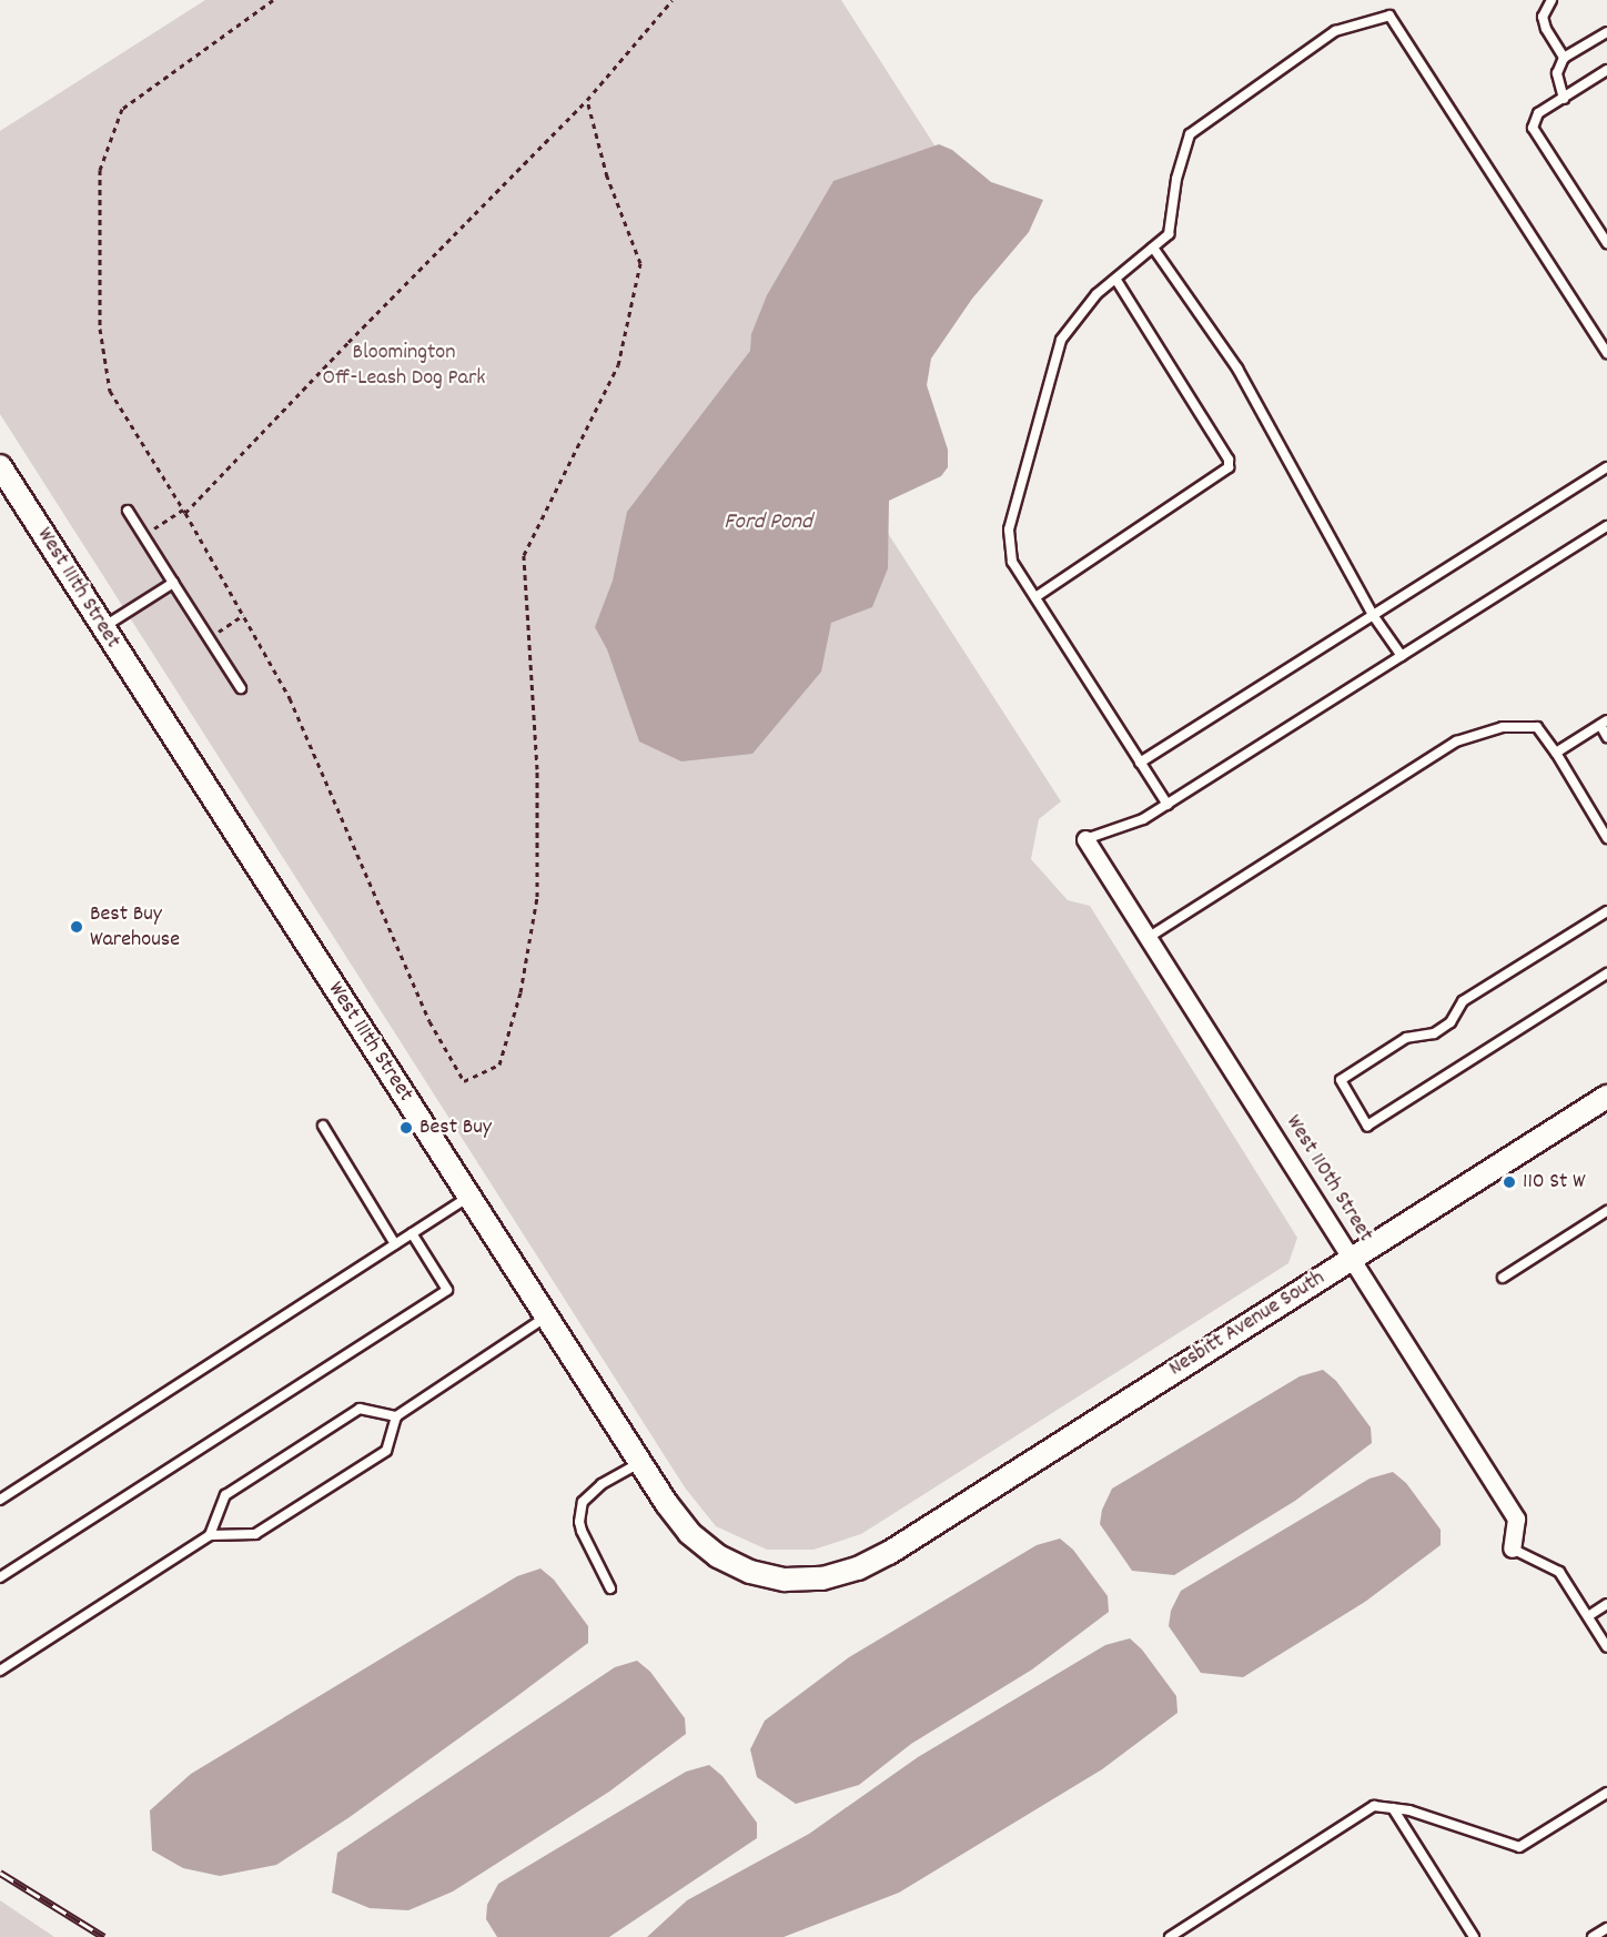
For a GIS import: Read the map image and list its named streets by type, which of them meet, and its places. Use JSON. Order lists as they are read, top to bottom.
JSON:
{
  "streets": {
    "street": ["West 111th Street", "West 110th Street", "Nesbitt Avenue South"]
  },
  "crossings": [
    ["West 111th Street", "Nesbitt Avenue South"],
    ["West 110th Street", "Nesbitt Avenue South"]
  ],
  "water": ["Ford Pond"],
  "parks": ["Bloomington Off-Leash Dog Park"],
  "places": ["Best Buy Warehouse", "Best Buy", "110 St W"]
}
